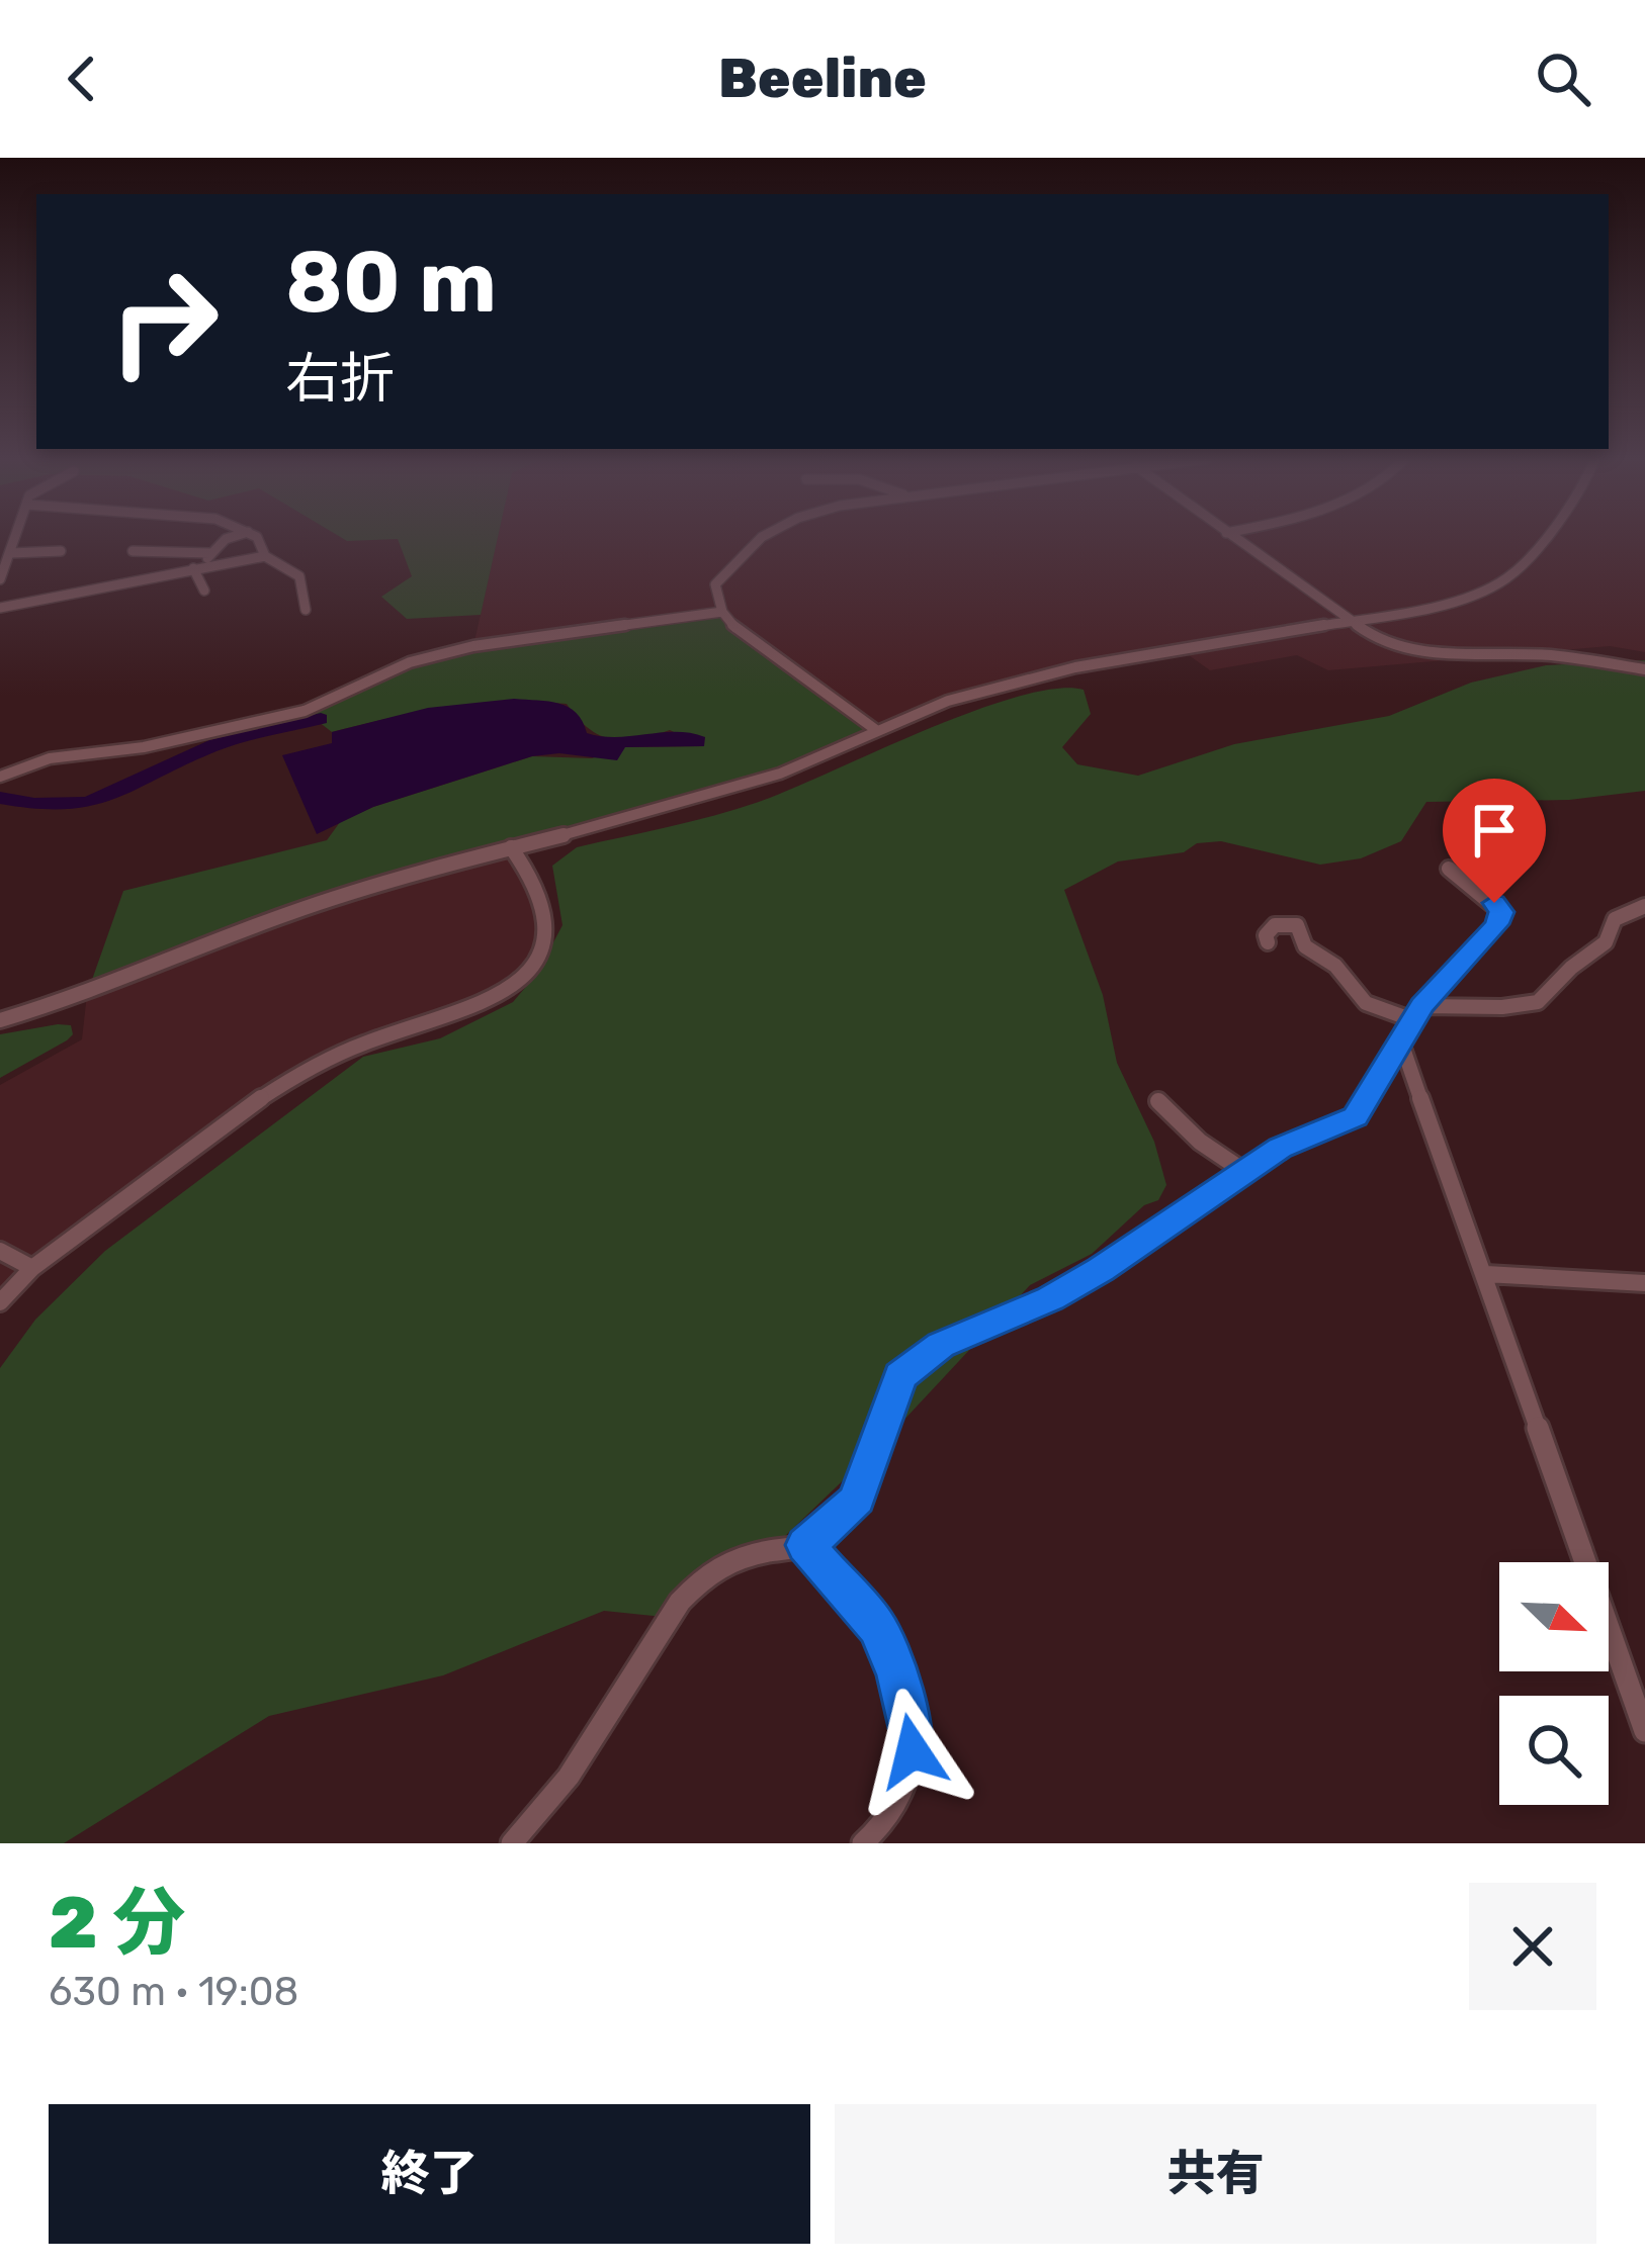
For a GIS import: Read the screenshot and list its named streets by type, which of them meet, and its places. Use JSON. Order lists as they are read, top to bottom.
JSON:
{
  "north": "bottom right",
  "page": {
    "header": "Beeline",
    "turn": ["80 m", "右折"],
    "heading": ["2 分", "630 m · 19:08"],
    "buttons": ["終了", "共有"]
  }
}
